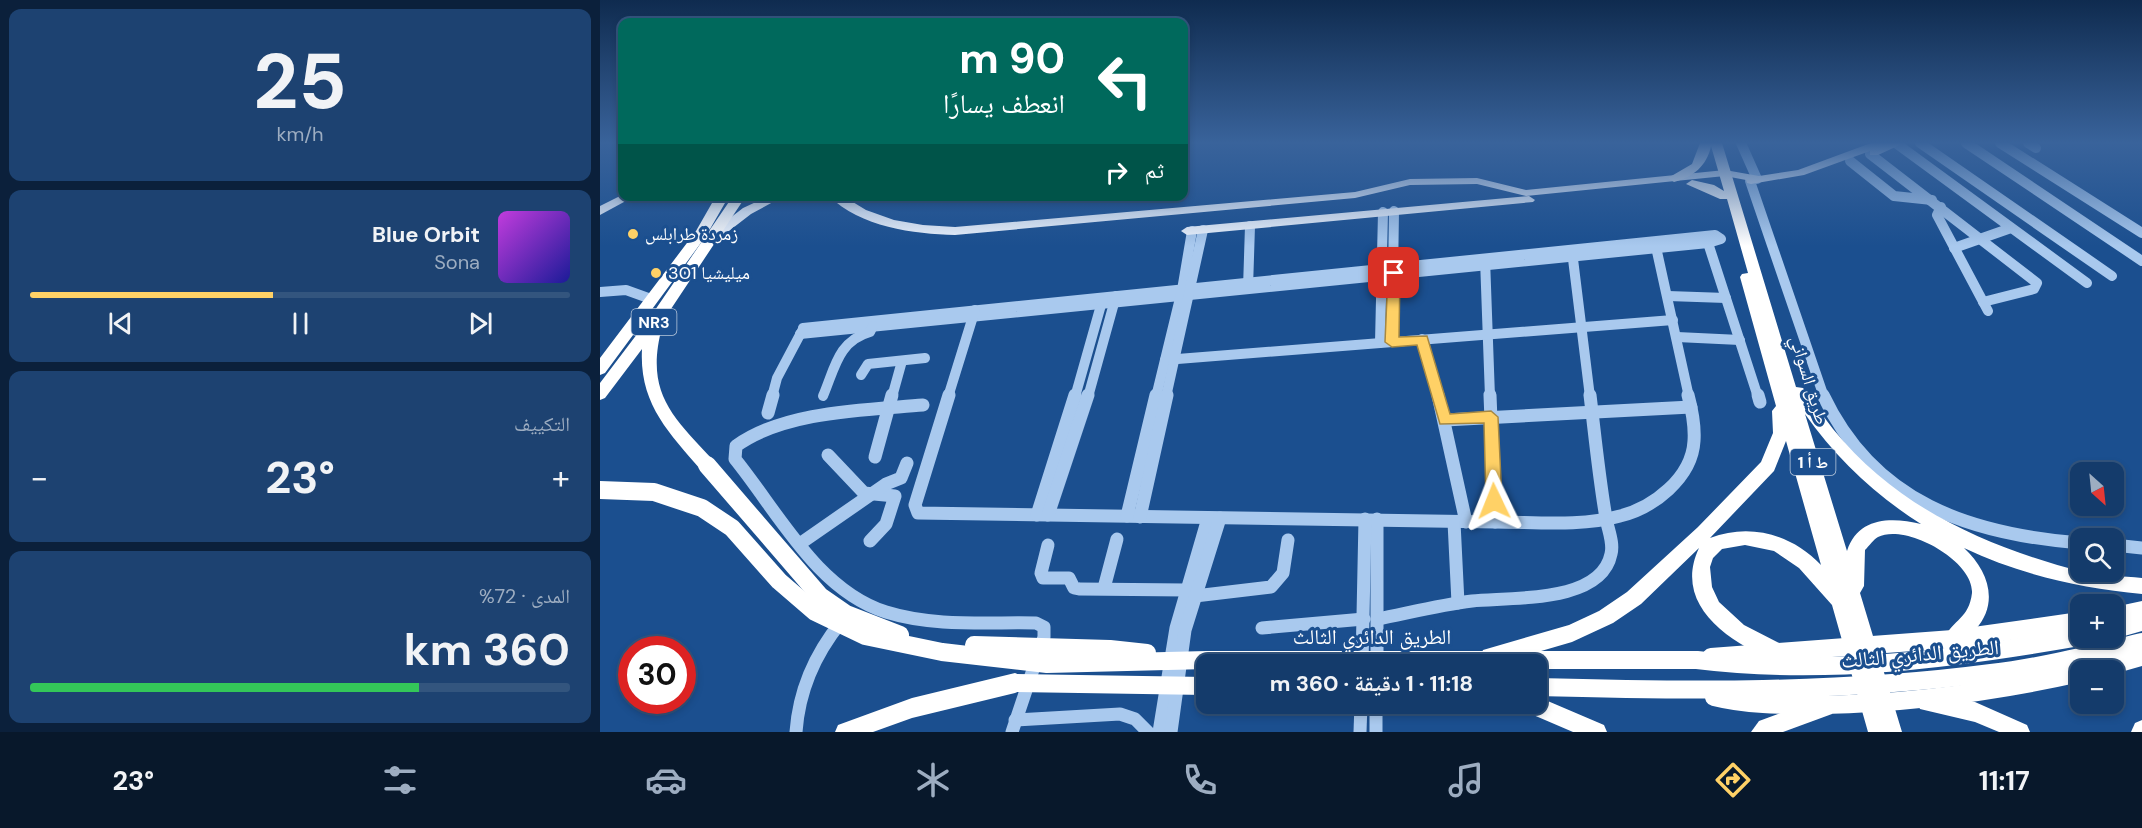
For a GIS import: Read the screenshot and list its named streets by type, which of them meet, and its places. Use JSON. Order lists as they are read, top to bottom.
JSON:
{
  "streets": {
    "highway": [
      "NR3",
      "طريق السواني",
      "ط أ 1",
      "الطريق الدائري الثالث"
    ]
  },
  "places": ["زمردة طرابلس", "ميليشيا 301"],
  "north": "bottom right",
  "page": {
    "tile": [
      ["25", "km/h"],
      "التكييف",
      ["المدى · 72%", "360 km"]
    ],
    "turn": ["90 m", "انعطف يسارًا"],
    "then": "ثم",
    "song": ["Blue Orbit", "Sona"],
    "heat": ["−", "23°", "+"],
    "map_buttons": ["+", "−"],
    "limit": "30",
    "trip": "11:18 · 1 دقيقة · 360 m",
    "tabs": ["11:17", "23°"]
  }
}
